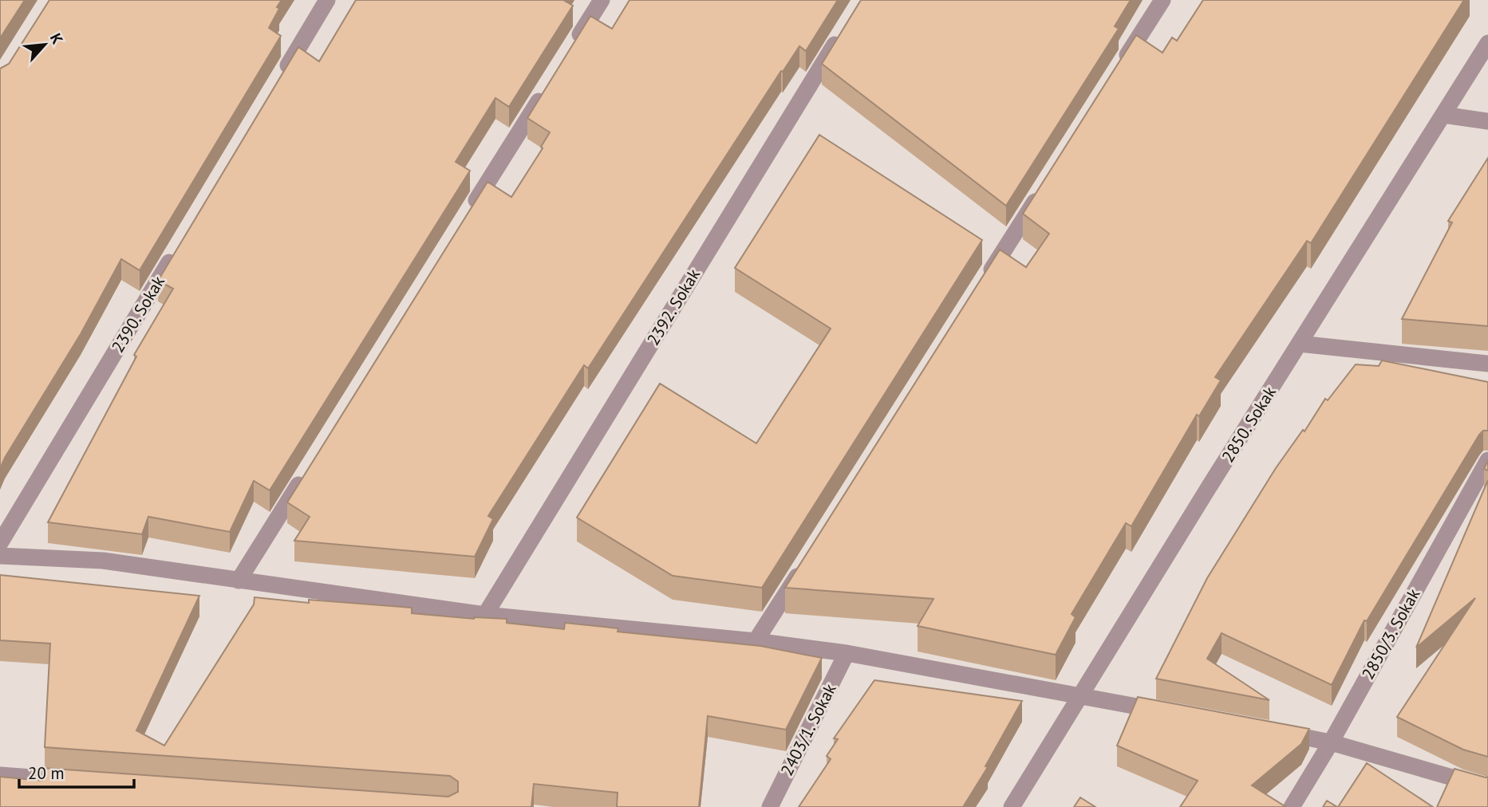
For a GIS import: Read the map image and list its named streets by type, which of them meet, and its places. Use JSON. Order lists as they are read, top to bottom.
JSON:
{
  "streets": {
    "street": [
      "2392. Sokak",
      "2390. Sokak",
      "2850. Sokak",
      "2850/3. Sokak",
      "2403/1. Sokak"
    ]
  },
  "scale_bar": "20 m",
  "north": "top right"
}
